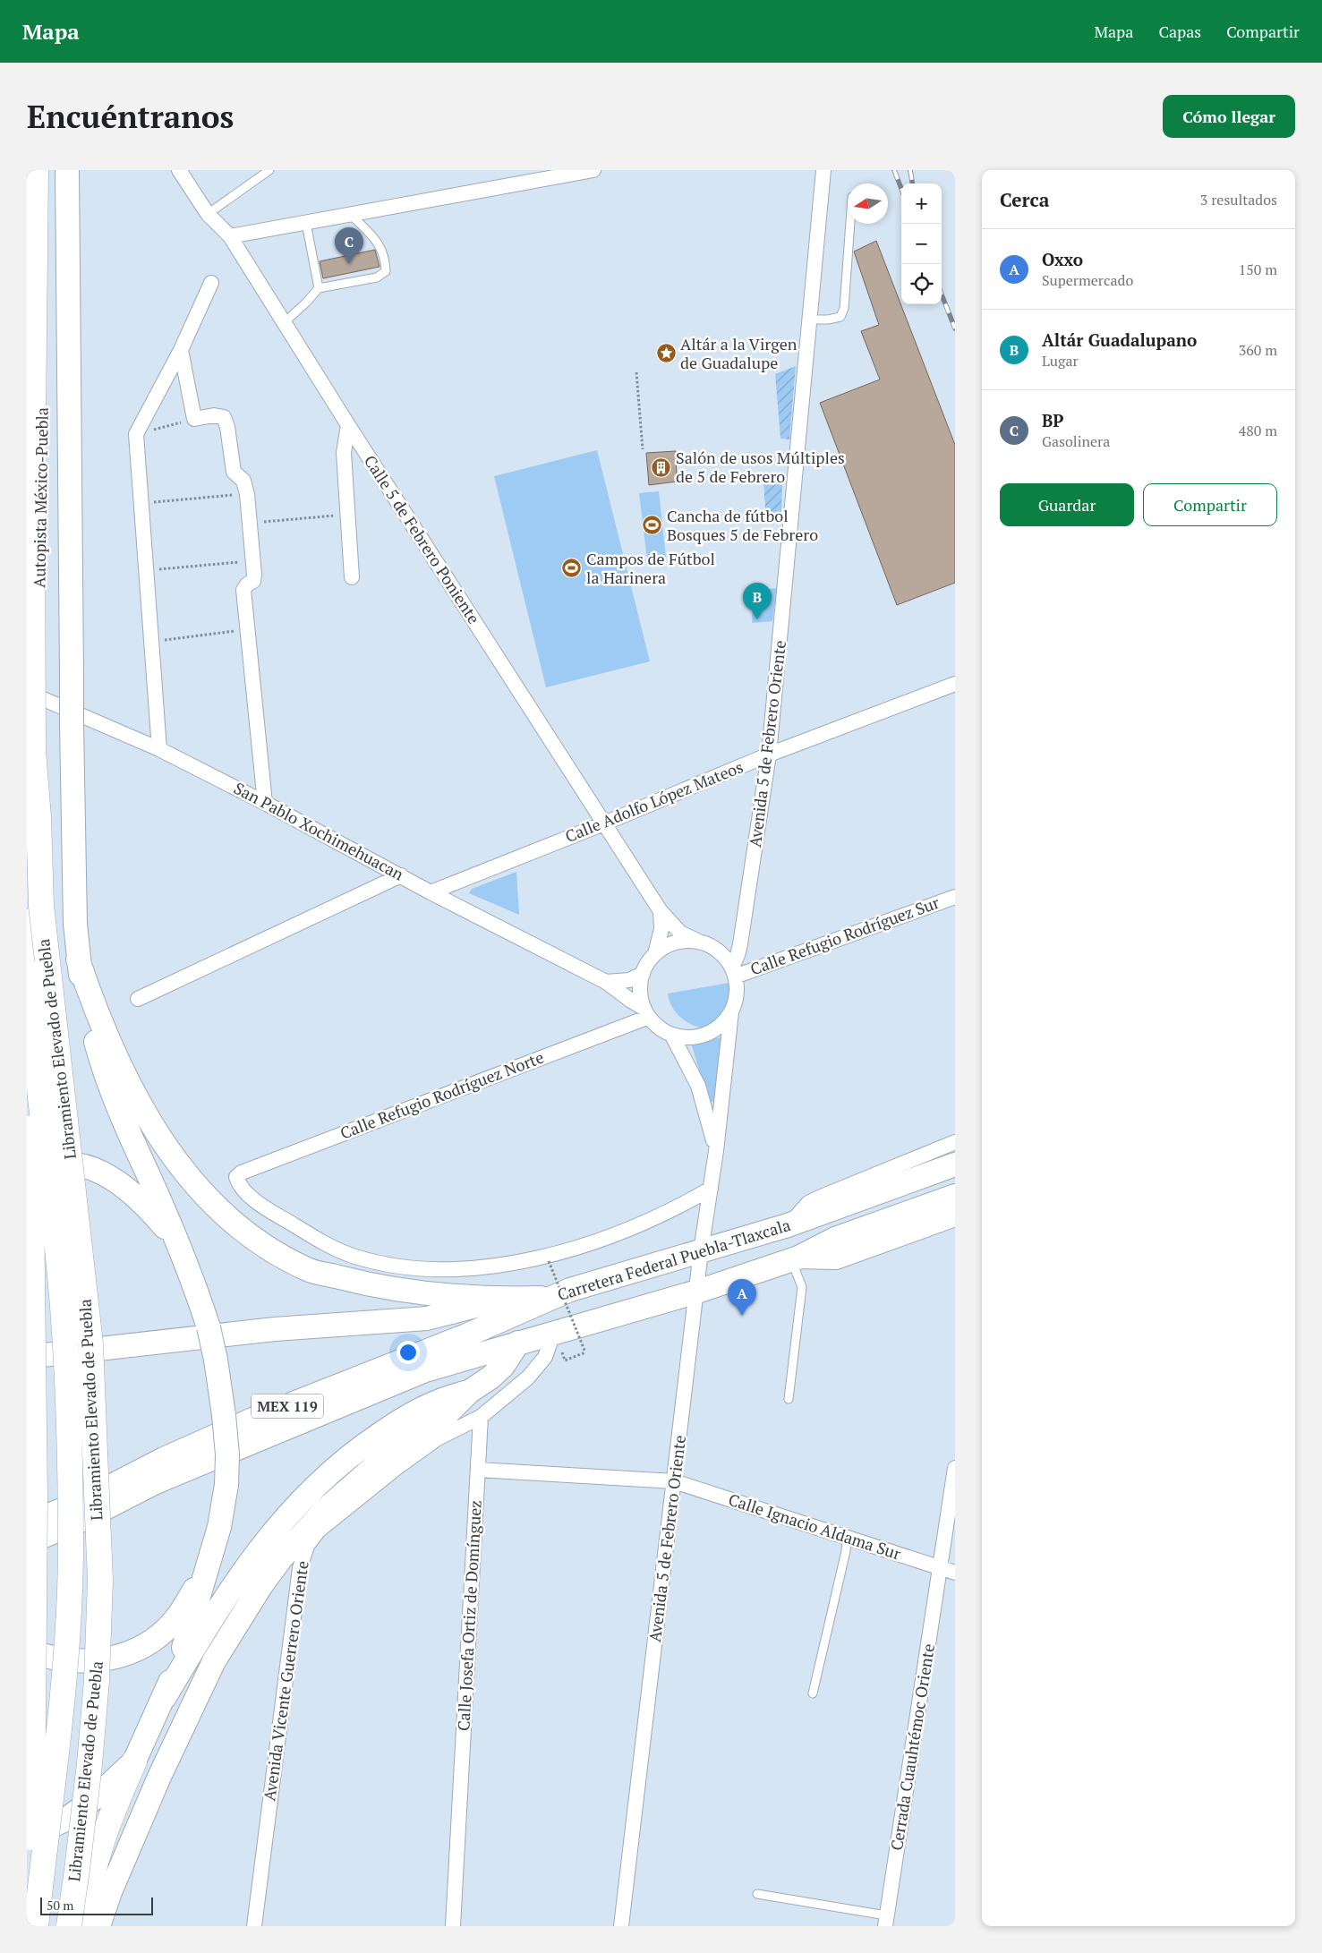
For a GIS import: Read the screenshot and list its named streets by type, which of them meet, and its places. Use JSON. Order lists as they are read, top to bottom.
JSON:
{
  "streets": {
    "highway": ["Autopista México-Puebla", "Libramiento Elevado de Puebla"],
    "main road": ["Carretera Federal Puebla-Tlaxcala", "MEX 119"],
    "street": [
      "Calle 5 de Febrero Poniente",
      "Avenida 5 de Febrero Oriente",
      "Calle Adolfo López Mateos",
      "San Pablo Xochimehuacan",
      "Calle Refugio Rodríguez Sur",
      "Calle Refugio Rodríguez Norte",
      "Calle Ignacio Aldama Sur",
      "Calle Josefa Ortiz de Domínguez",
      "Avenida Vicente Guerrero Oriente",
      "Cerrada Cuauhtémoc Oriente"
    ]
  },
  "crossings": [
    ["Autopista México-Puebla", "San Pablo Xochimehuacan"],
    ["Autopista México-Puebla", "Libramiento Elevado de Puebla"],
    ["Calle 5 de Febrero Poniente", "Avenida 5 de Febrero Oriente"],
    ["Calle 5 de Febrero Poniente", "Calle Adolfo López Mateos"],
    ["Calle 5 de Febrero Poniente", "San Pablo Xochimehuacan"],
    ["Calle 5 de Febrero Poniente", "Calle Refugio Rodríguez Sur"],
    ["Calle 5 de Febrero Poniente", "Calle Refugio Rodríguez Norte"],
    ["Avenida 5 de Febrero Oriente", "Calle Adolfo López Mateos"],
    ["Avenida 5 de Febrero Oriente", "San Pablo Xochimehuacan"],
    ["Avenida 5 de Febrero Oriente", "Calle Refugio Rodríguez Sur"],
    ["Avenida 5 de Febrero Oriente", "Calle Refugio Rodríguez Norte"],
    ["Avenida 5 de Febrero Oriente", "Carretera Federal Puebla-Tlaxcala"],
    ["Avenida 5 de Febrero Oriente", "Calle Ignacio Aldama Sur"],
    ["Calle Adolfo López Mateos", "San Pablo Xochimehuacan"],
    ["San Pablo Xochimehuacan", "Calle Refugio Rodríguez Sur"],
    ["San Pablo Xochimehuacan", "Calle Refugio Rodríguez Norte"],
    ["Calle Refugio Rodríguez Sur", "Calle Refugio Rodríguez Norte"],
    ["Calle Ignacio Aldama Sur", "Calle Josefa Ortiz de Domínguez"],
    ["Calle Ignacio Aldama Sur", "Cerrada Cuauhtémoc Oriente"],
    ["Calle Josefa Ortiz de Domínguez", "Avenida Vicente Guerrero Oriente"]
  ],
  "places": {
    "place": ["Altár a la Virgen de Guadalupe"],
    "building": ["Salón de usos Múltiples de 5 de Febrero"],
    "sports": ["Cancha de fútbol Bosques 5 de Febrero", "Campos de Fútbol la Harinera"]
  },
  "scale_bar": "50 m",
  "north": "left",
  "page": {
    "header": "Mapa",
    "nav": ["Mapa", "Capas", "Compartir"],
    "buttons": [
      "Cómo llegar",
      ["Guardar", "Compartir"]
    ],
    "title": "Encuéntranos",
    "heading": ["Cerca", "3 resultados"],
    "map_buttons": ["+", "−"],
    "pins": ["C", "B", "A"],
    "list": [
      {
        "mark": "A",
        "name": "Oxxo",
        "note": "Supermercado",
        "value": "150 m"
      },
      {
        "mark": "B",
        "name": "Altár Guadalupano",
        "note": "Lugar",
        "value": "360 m"
      },
      {
        "mark": "C",
        "name": "BP",
        "note": "Gasolinera",
        "value": "480 m"
      }
    ],
    "scale": "50 m"
  }
}
